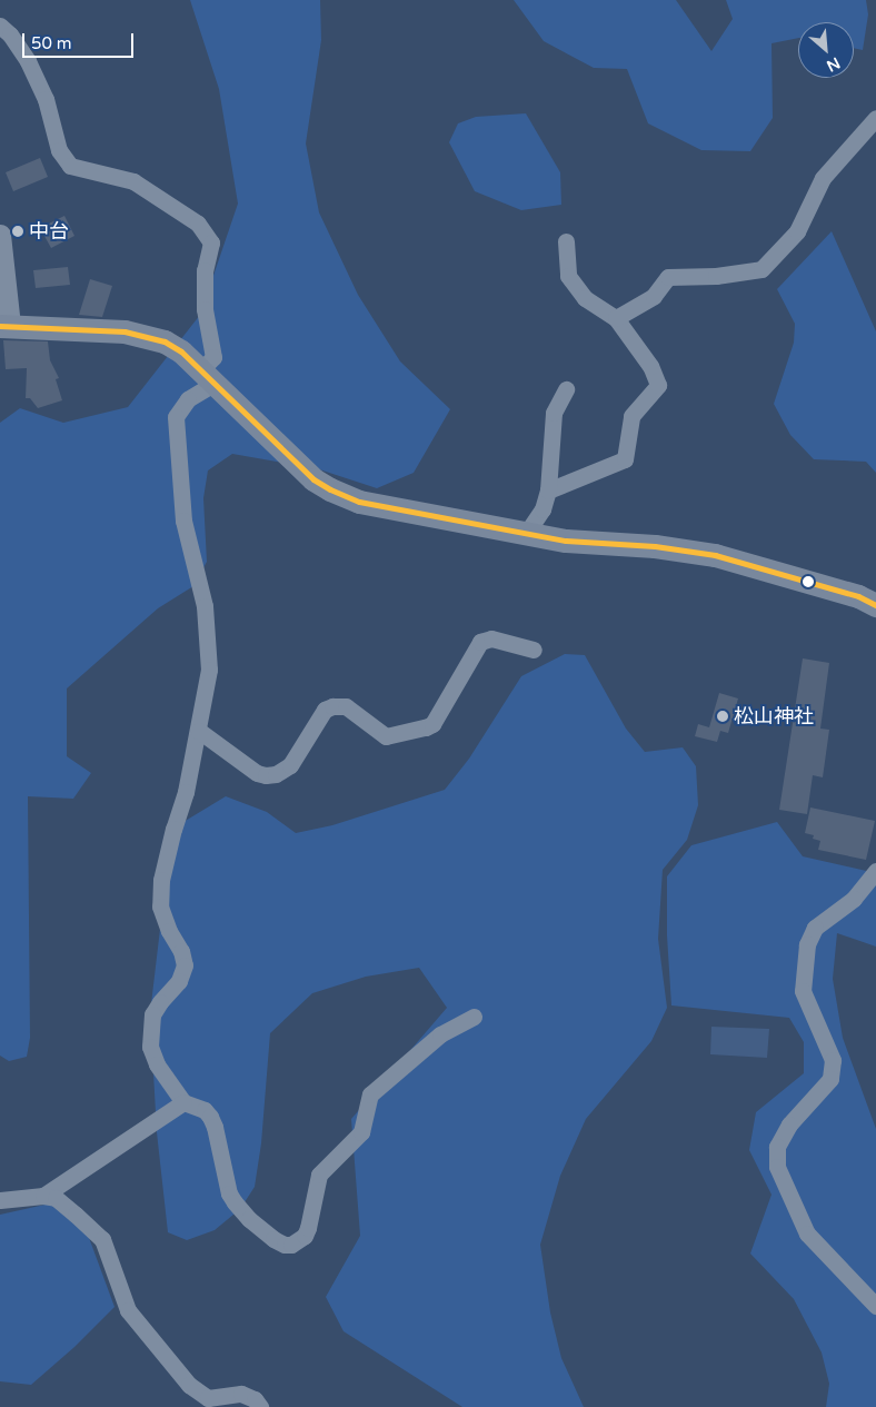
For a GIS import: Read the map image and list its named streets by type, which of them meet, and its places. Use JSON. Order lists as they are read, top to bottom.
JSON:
{
  "places": ["中台", "松山神社"],
  "scale_bar": "50 m",
  "north": "bottom right"
}
